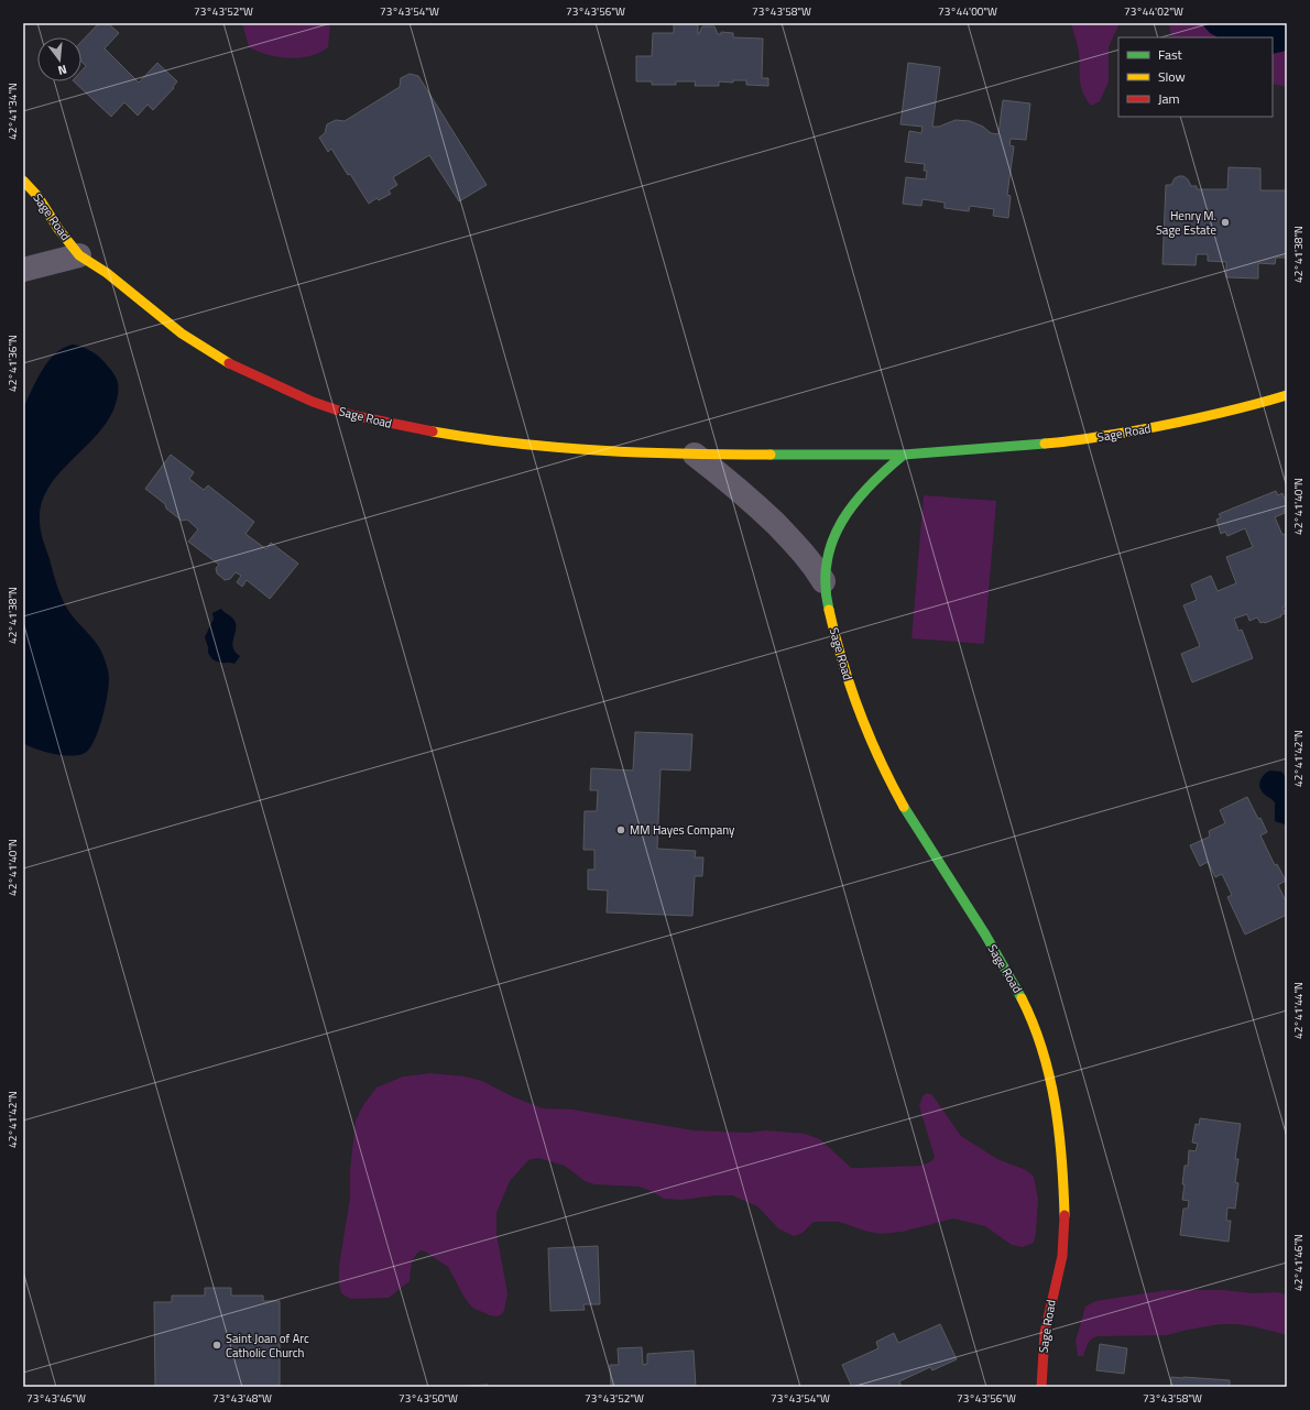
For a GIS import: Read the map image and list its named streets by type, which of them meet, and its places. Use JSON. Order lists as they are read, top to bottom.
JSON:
{
  "streets": {
    "street": ["Sage Road"]
  },
  "places": ["Henry M. Sage Estate", "MM Hayes Company", "Saint Joan of Arc Catholic Church"],
  "legend": ["Fast", "Slow", "Jam"],
  "north": "bottom",
  "coordinates": [
    "73°43'52\"W",
    "73°43'54\"W",
    "73°43'56\"W",
    "73°43'58\"W",
    "73°44'00\"W",
    "73°44'02\"W",
    "42°41'34\"N",
    "42°41'38\"N",
    "42°41'36\"N",
    "42°41'40\"N",
    "42°41'42\"N",
    "42°41'44\"N",
    "42°41'46\"N",
    "73°43'46\"W",
    "73°43'48\"W",
    "73°43'50\"W"
  ]
}
